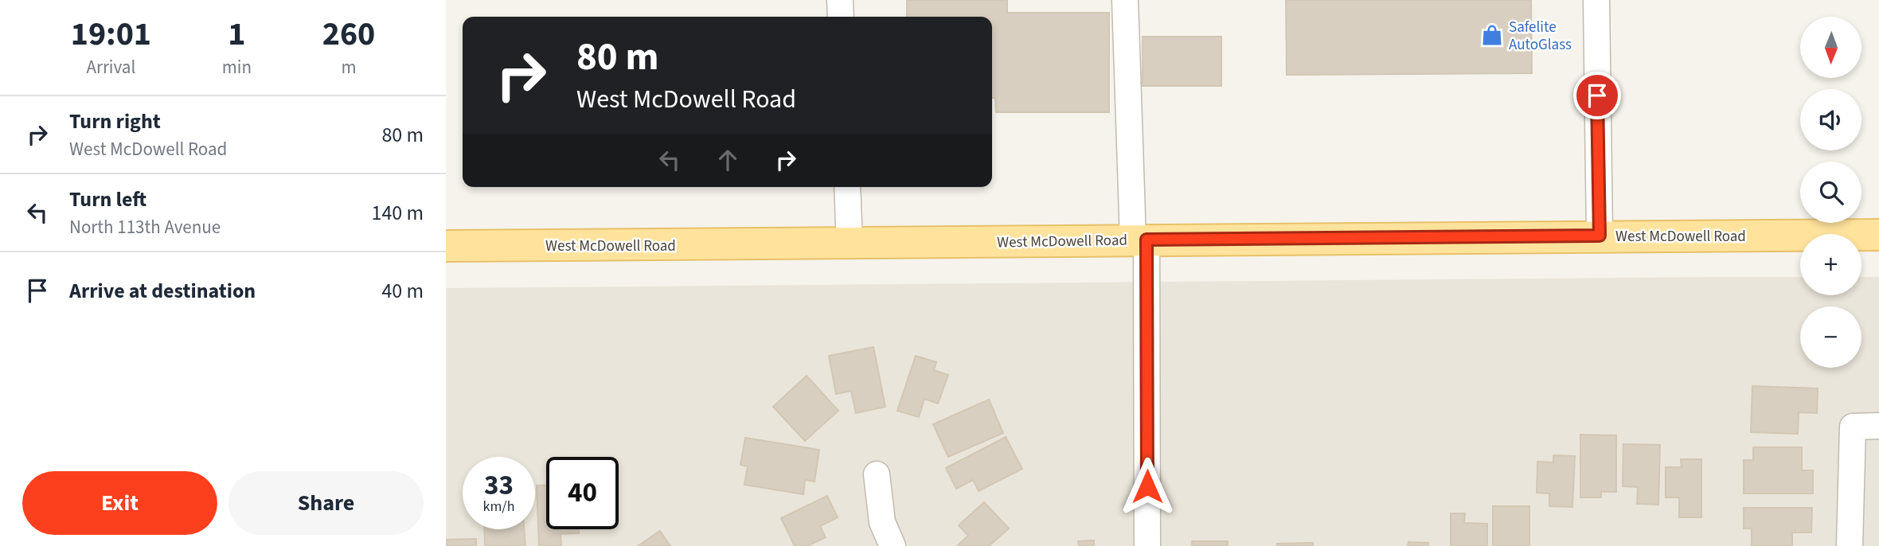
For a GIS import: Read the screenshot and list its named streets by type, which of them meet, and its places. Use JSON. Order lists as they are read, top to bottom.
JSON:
{
  "streets": {
    "main road": ["West McDowell Road"]
  },
  "places": {
    "shop": ["Safelite AutoGlass"]
  },
  "north": "bottom",
  "page": {
    "eta": [
      "19:01",
      "Arrival",
      "1",
      "min",
      "260",
      "m"
    ],
    "map_buttons": ["+", "−"],
    "turn": ["80 m", "West McDowell Road"],
    "list": [
      {
        "name": "Turn right",
        "note": "West McDowell Road",
        "value": "80 m"
      },
      {
        "name": "Turn left",
        "note": "North 113th Avenue",
        "value": "140 m"
      },
      {
        "name": "Arrive at destination",
        "value": "40 m"
      }
    ],
    "speed": "33 km/h",
    "limit": "40",
    "buttons": ["Exit", "Share"]
  }
}
